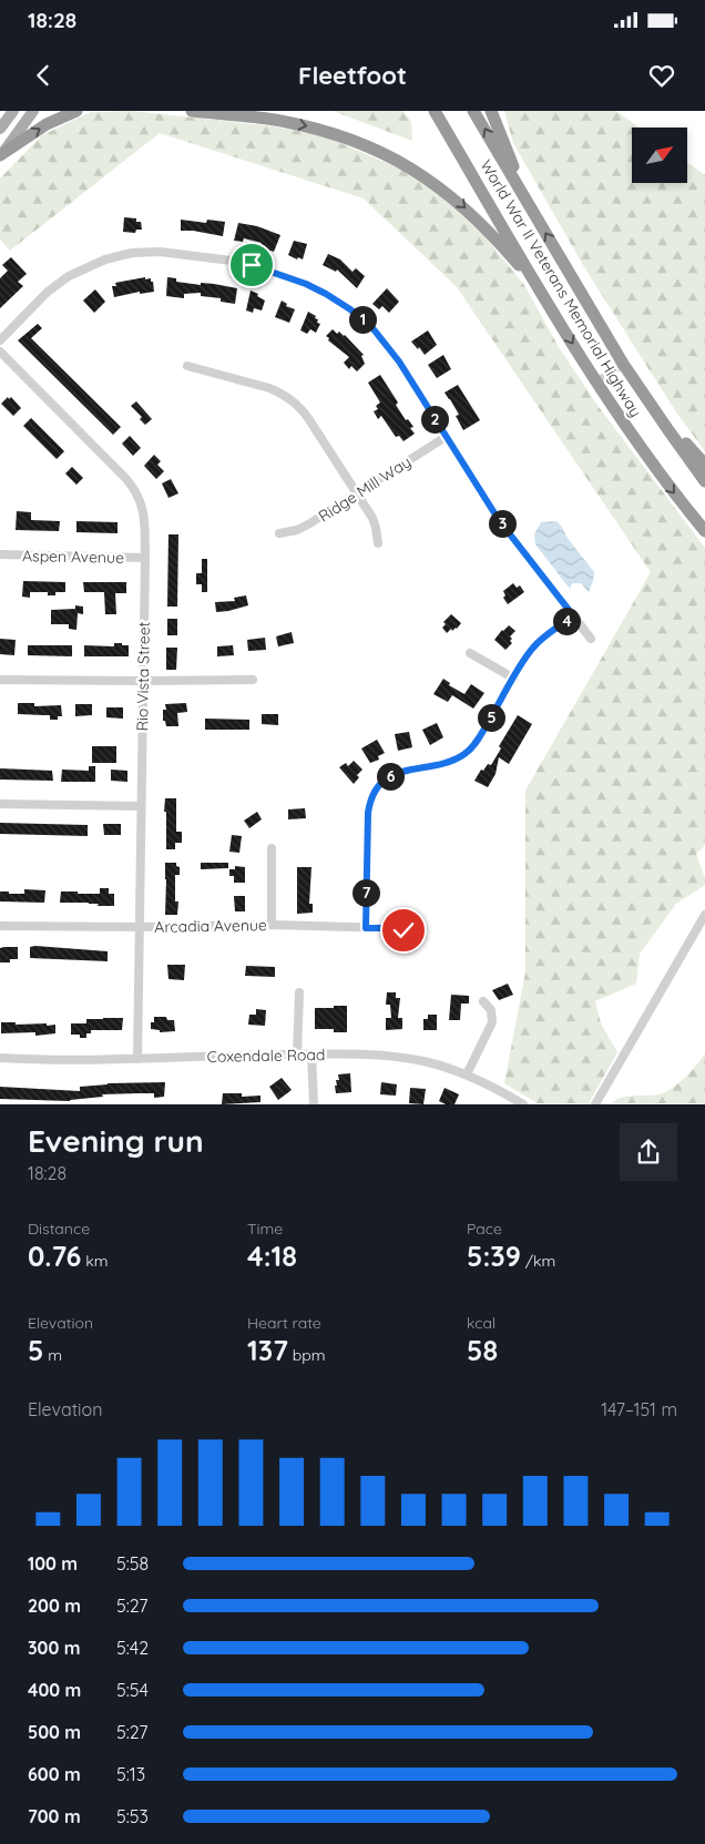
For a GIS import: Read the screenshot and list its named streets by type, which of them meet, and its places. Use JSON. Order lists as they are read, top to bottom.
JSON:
{
  "streets": {
    "highway": ["World War II Veterans Memorial Highway"],
    "street": [
      "Ridge Mill Way",
      "Aspen Avenue",
      "Rio Vista Street",
      "Arcadia Avenue",
      "Coxendale Road"
    ]
  },
  "crossings": [
    ["Aspen Avenue", "Rio Vista Street"],
    ["Rio Vista Street", "Arcadia Avenue"],
    ["Rio Vista Street", "Coxendale Road"]
  ],
  "north": "top right",
  "page": {
    "status": "18:28",
    "header": "Fleetfoot",
    "pins": [
      "1",
      "2",
      "3",
      "4",
      "5",
      "6",
      "7"
    ],
    "heading": ["Evening run", "18:28"],
    "stats": [
      ["Distance", "0.76 km"],
      ["Time", "4:18"],
      ["Pace", "5:39 /km"],
      ["Elevation", "5 m"],
      ["Heart rate", "137 bpm"],
      ["kcal", "58"]
    ],
    "chart": ["Elevation", "147–151 m"],
    "list": [
      {
        "name": "100 m",
        "note": "5:58"
      },
      {
        "name": "200 m",
        "note": "5:27"
      },
      {
        "name": "300 m",
        "note": "5:42"
      },
      {
        "name": "400 m",
        "note": "5:54"
      },
      {
        "name": "500 m",
        "note": "5:27"
      },
      {
        "name": "600 m",
        "note": "5:13"
      },
      {
        "name": "700 m",
        "note": "5:53"
      }
    ]
  }
}
